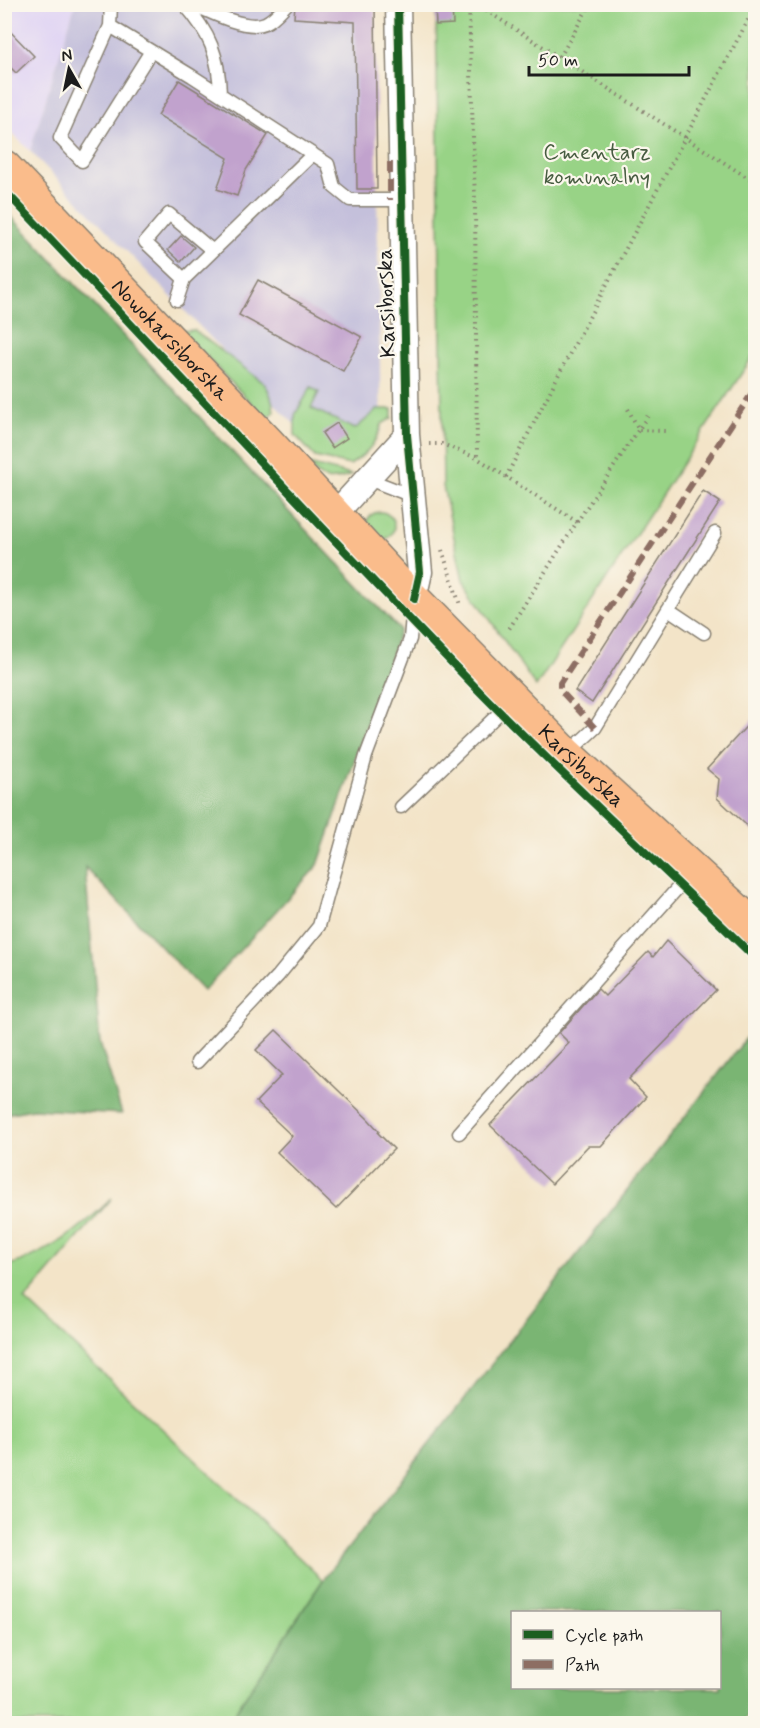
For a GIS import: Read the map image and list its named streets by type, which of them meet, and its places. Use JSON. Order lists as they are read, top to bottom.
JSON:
{
  "streets": {
    "main road": ["Karsiborska", "Nowokarsiborska"]
  },
  "crossings": [
    ["Karsiborska", "Nowokarsiborska"]
  ],
  "parks": ["Cmentarz komunalny"],
  "legend": ["Cycle path", "Path"],
  "scale_bar": "50 m",
  "north": "top"
}
